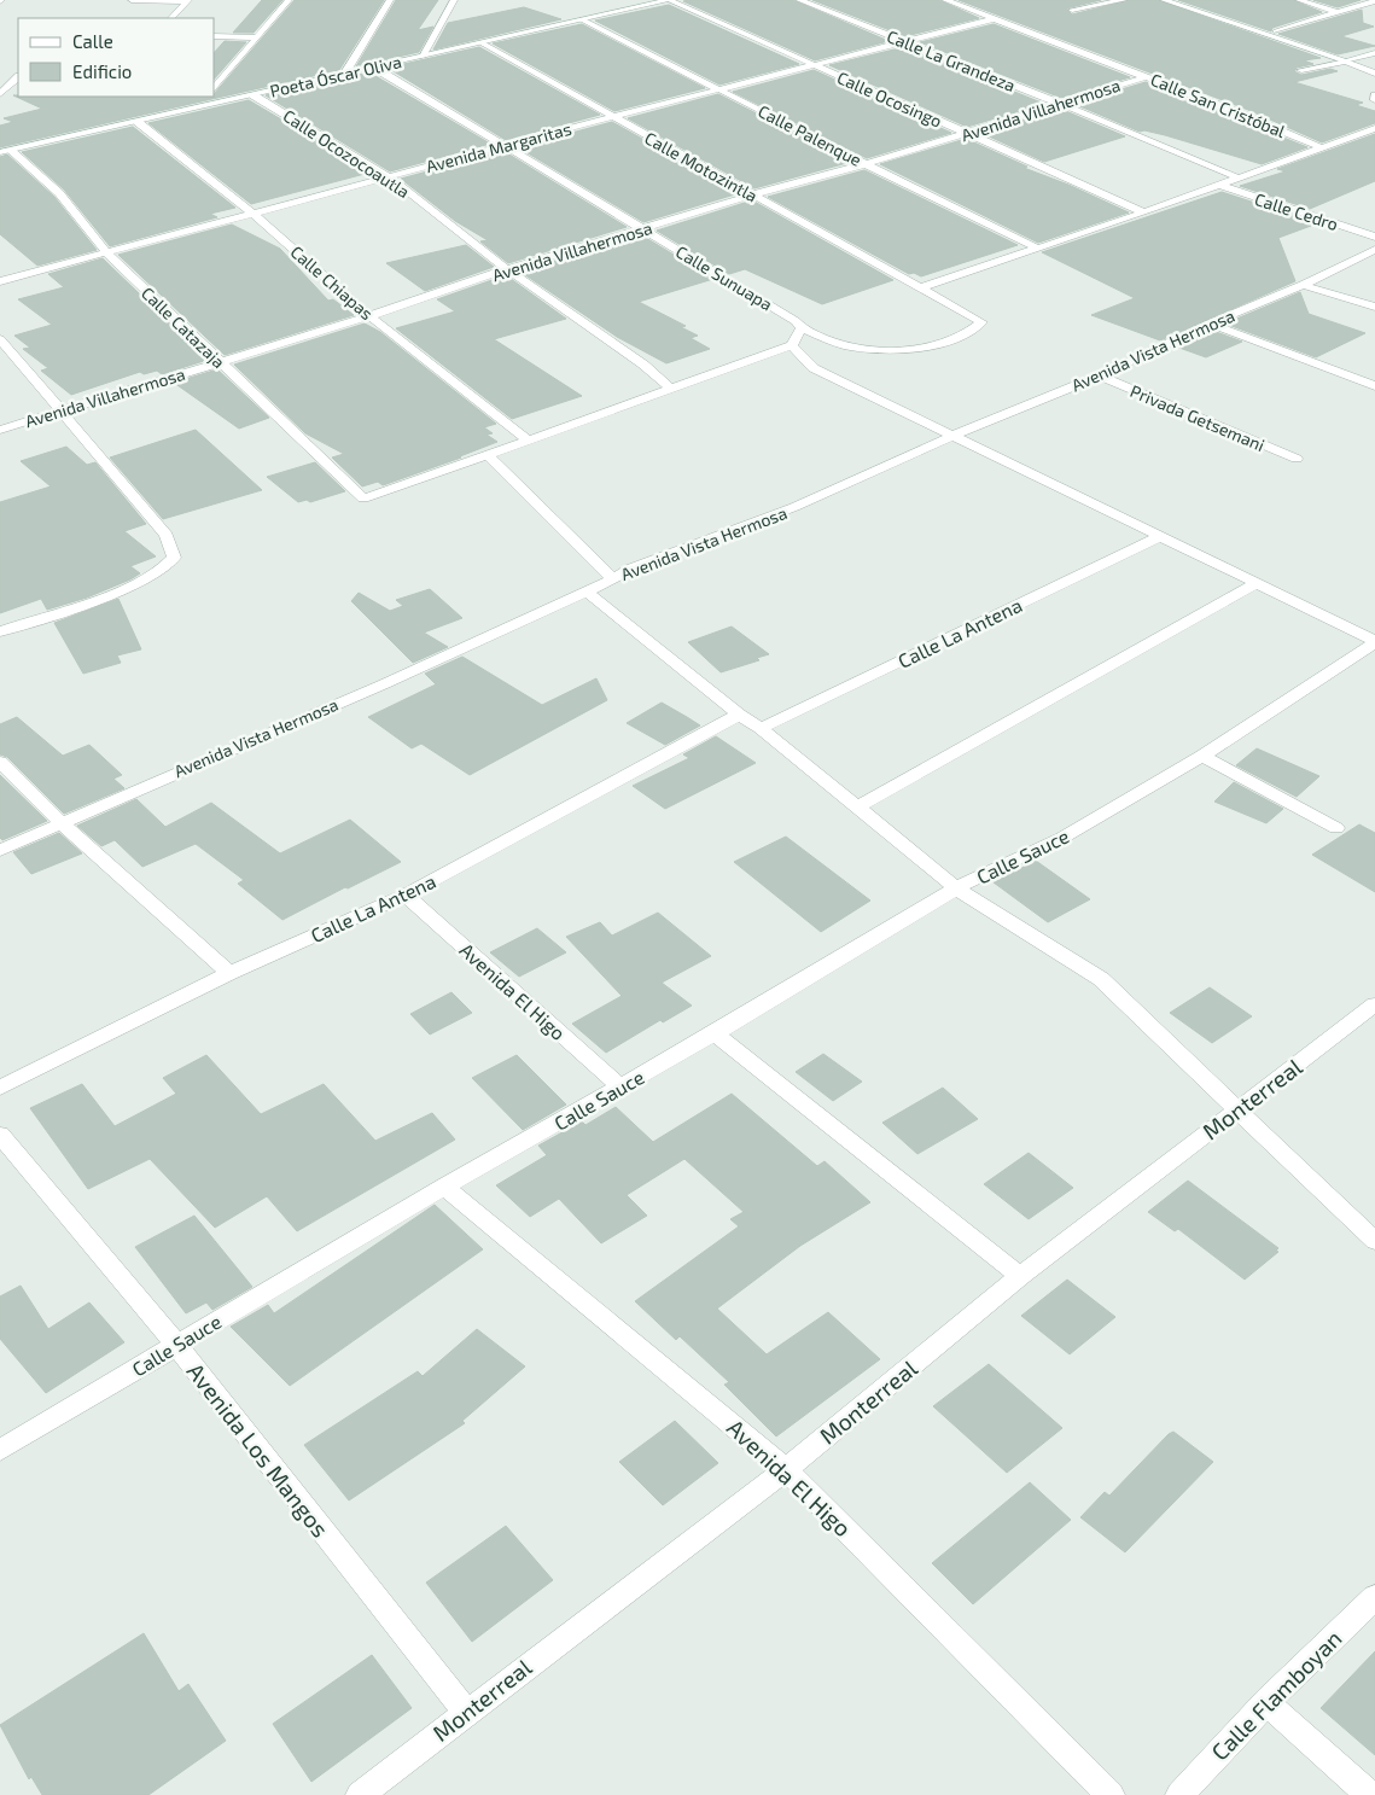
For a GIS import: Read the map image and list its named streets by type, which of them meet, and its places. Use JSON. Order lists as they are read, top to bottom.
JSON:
{
  "streets": {
    "street": [
      "Calle La Grandeza",
      "Poeta Óscar Oliva",
      "Calle Ocosingo",
      "Calle San Cristóbal",
      "Avenida Villahermosa",
      "Calle Palenque",
      "Avenida Margaritas",
      "Calle Ocozocoautla",
      "Calle Motozintla",
      "Calle Cedro",
      "Calle Sunuapa",
      "Calle Chiapas",
      "Calle Catazaja",
      "Avenida Vista Hermosa",
      "Privada Getsemani",
      "Calle La Antena",
      "Calle Sauce",
      "Avenida El Higo",
      "Monterreal",
      "Avenida Los Mangos",
      "Calle Flamboyan"
    ]
  },
  "crossings": [
    ["Calle La Grandeza", "Avenida Villahermosa"],
    ["Calle La Grandeza", "Avenida Margaritas"],
    ["Poeta Óscar Oliva", "Calle Ocosingo"],
    ["Poeta Óscar Oliva", "Calle Palenque"],
    ["Poeta Óscar Oliva", "Calle Ocozocoautla"],
    ["Poeta Óscar Oliva", "Calle Motozintla"],
    ["Poeta Óscar Oliva", "Calle Sunuapa"],
    ["Poeta Óscar Oliva", "Calle Chiapas"],
    ["Poeta Óscar Oliva", "Calle Catazaja"],
    ["Calle Ocosingo", "Avenida Villahermosa"],
    ["Calle Ocosingo", "Avenida Margaritas"],
    ["Calle San Cristóbal", "Avenida Villahermosa"],
    ["Calle San Cristóbal", "Avenida Margaritas"],
    ["Avenida Villahermosa", "Calle Palenque"],
    ["Avenida Villahermosa", "Calle Ocozocoautla"],
    ["Avenida Villahermosa", "Calle Motozintla"],
    ["Avenida Villahermosa", "Calle Sunuapa"],
    ["Avenida Villahermosa", "Calle Chiapas"],
    ["Avenida Villahermosa", "Calle Catazaja"],
    ["Calle Palenque", "Avenida Margaritas"],
    ["Avenida Margaritas", "Calle Ocozocoautla"],
    ["Avenida Margaritas", "Calle Motozintla"],
    ["Avenida Margaritas", "Calle Sunuapa"],
    ["Avenida Margaritas", "Calle Chiapas"],
    ["Avenida Margaritas", "Calle Catazaja"],
    ["Calle Motozintla", "Calle Sunuapa"],
    ["Avenida Vista Hermosa", "Privada Getsemani"],
    ["Calle La Antena", "Avenida El Higo"],
    ["Calle Sauce", "Avenida El Higo"],
    ["Calle Sauce", "Avenida Los Mangos"],
    ["Avenida El Higo", "Monterreal"],
    ["Monterreal", "Avenida Los Mangos"]
  ],
  "legend": ["Calle", "Edificio"]
}
